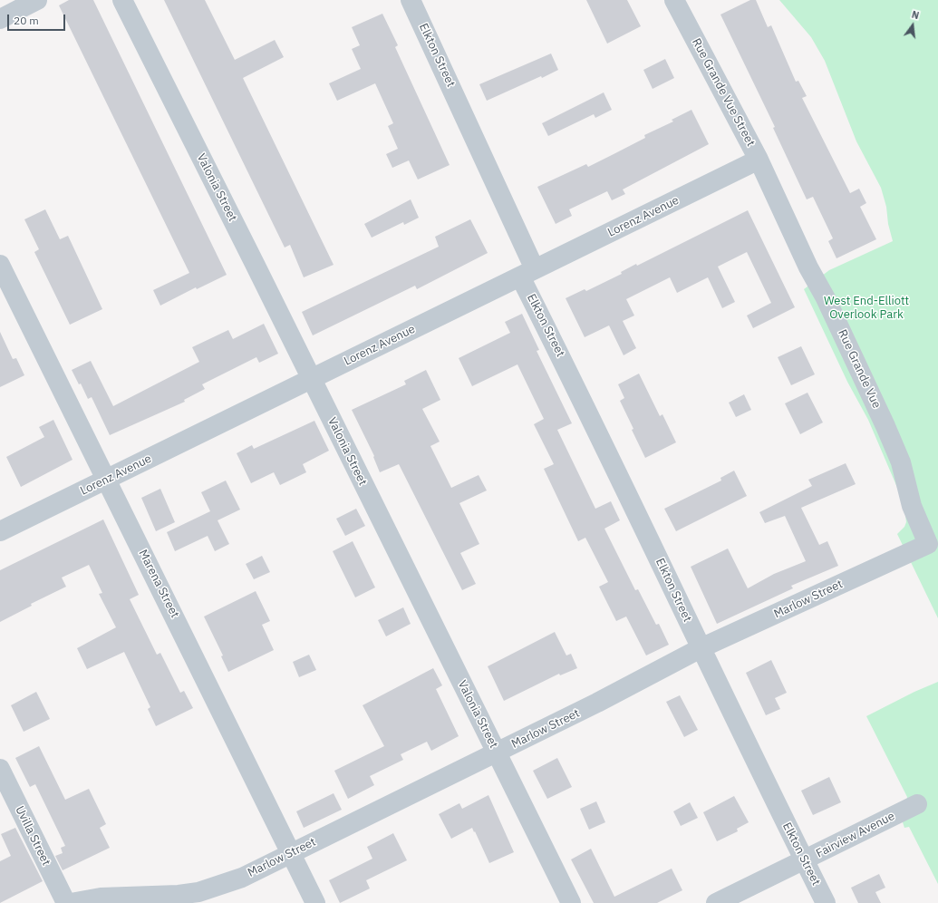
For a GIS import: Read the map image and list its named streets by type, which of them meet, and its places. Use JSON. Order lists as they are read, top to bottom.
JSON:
{
  "streets": {
    "street": [
      "Elkton Street",
      "Rue Grande Vue Street",
      "Valonia Street",
      "Lorenz Avenue",
      "Rue Grande Vue",
      "Marena Street",
      "Marlow Street",
      "Fairview Avenue",
      "Uvilla Street"
    ]
  },
  "crossings": [
    ["Elkton Street", "Lorenz Avenue"],
    ["Elkton Street", "Marlow Street"],
    ["Elkton Street", "Fairview Avenue"],
    ["Rue Grande Vue Street", "Lorenz Avenue"],
    ["Rue Grande Vue Street", "Rue Grande Vue"],
    ["Valonia Street", "Lorenz Avenue"],
    ["Valonia Street", "Marlow Street"],
    ["Lorenz Avenue", "Rue Grande Vue"],
    ["Lorenz Avenue", "Marena Street"],
    ["Rue Grande Vue", "Marlow Street"],
    ["Marena Street", "Marlow Street"]
  ],
  "parks": ["West End-Elliott Overlook Park"],
  "scale_bar": "20 m",
  "north": "top"
}
